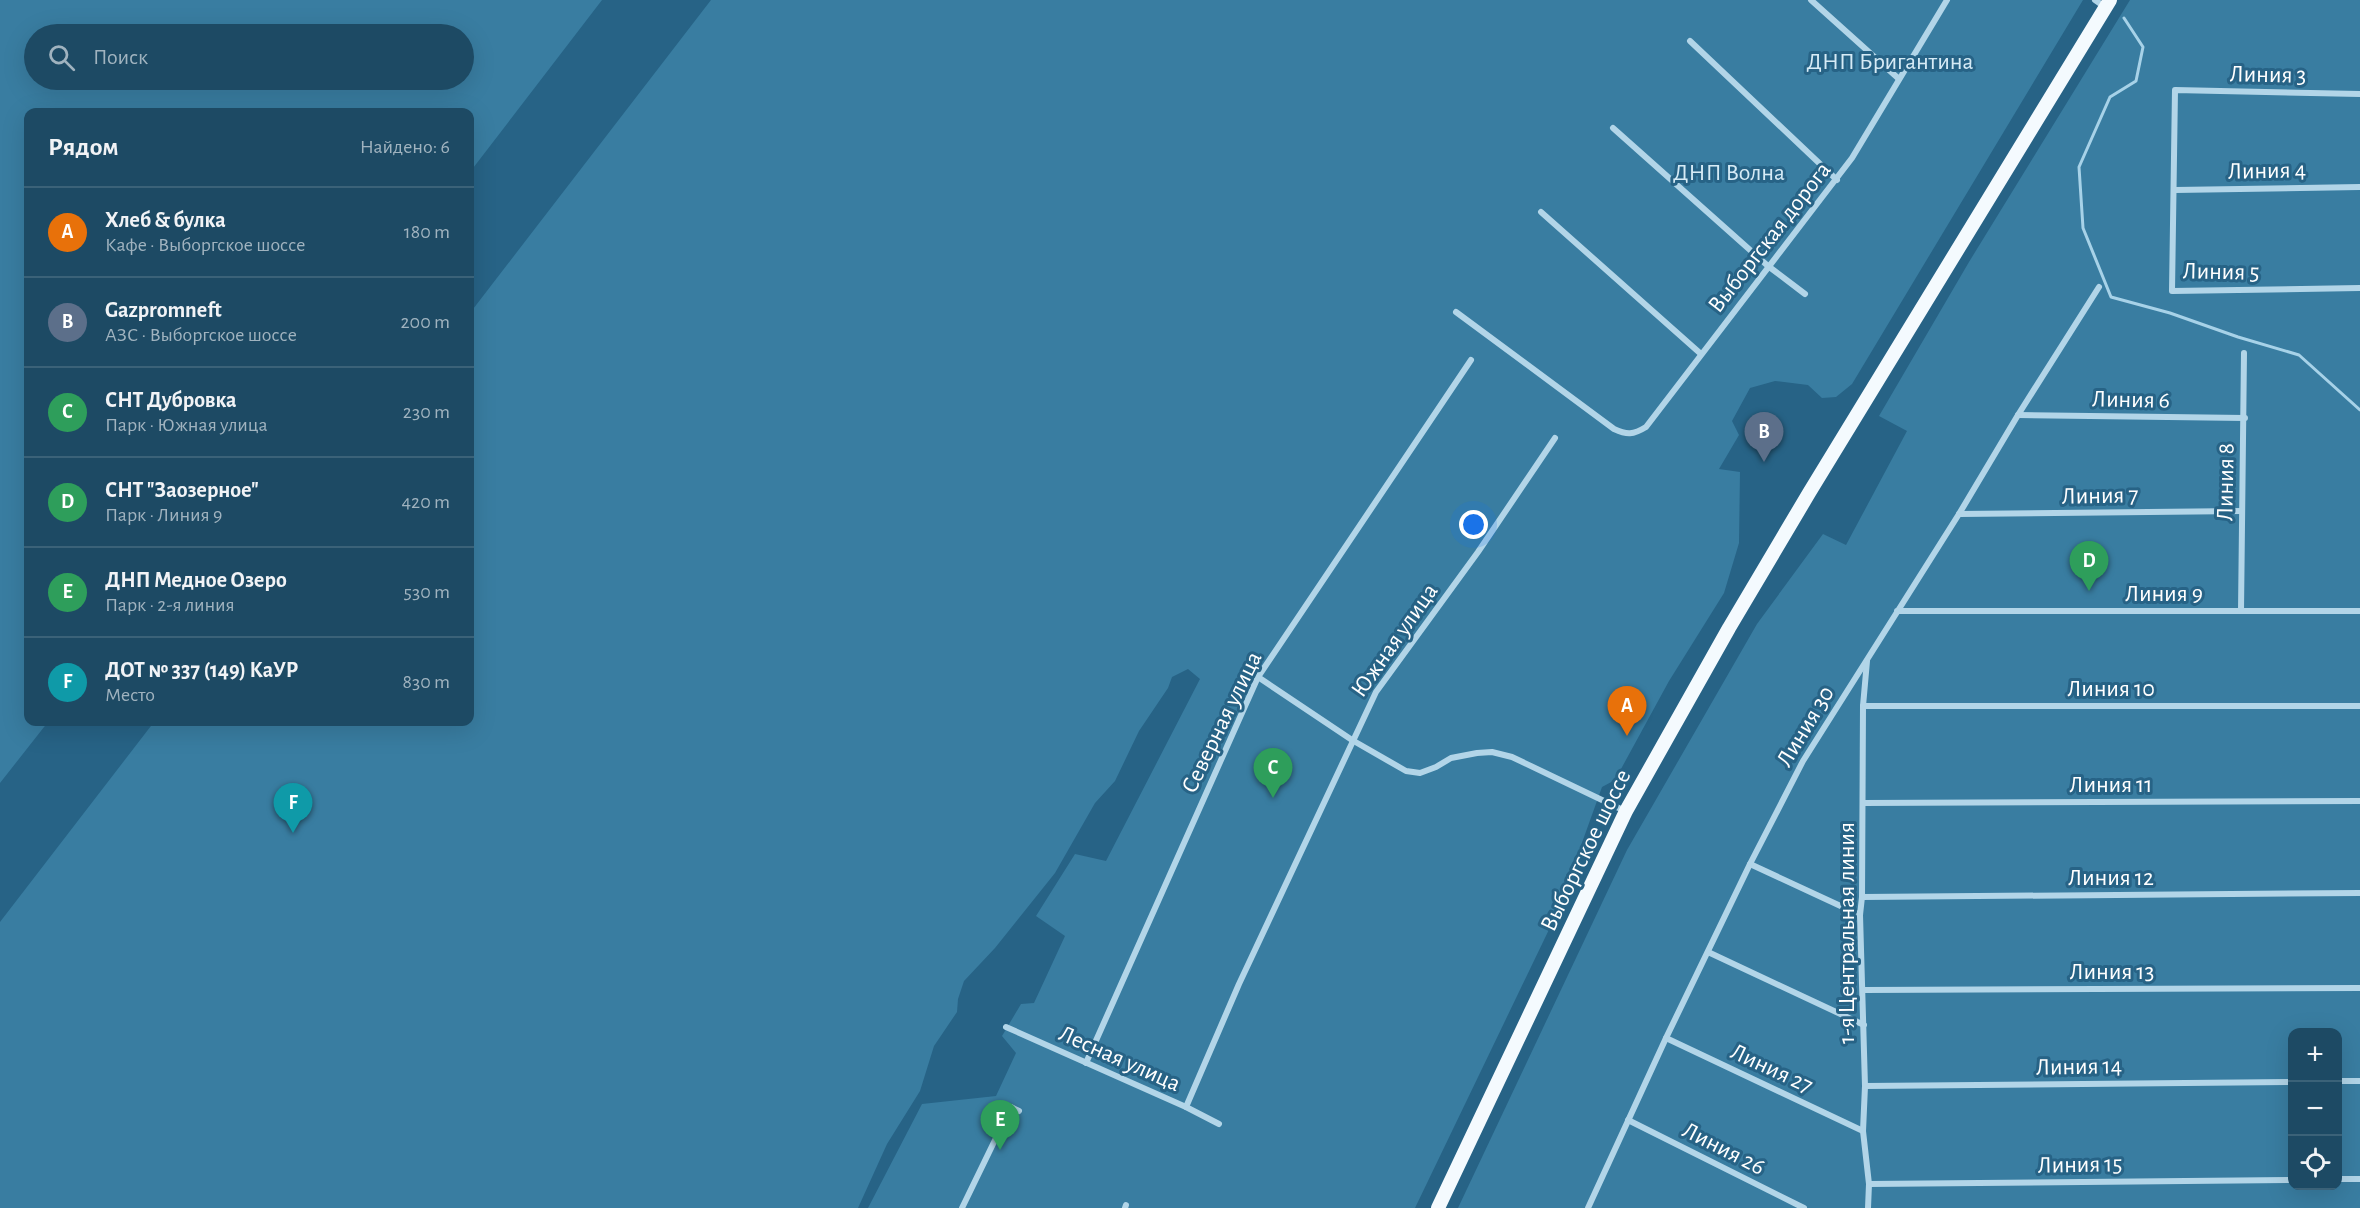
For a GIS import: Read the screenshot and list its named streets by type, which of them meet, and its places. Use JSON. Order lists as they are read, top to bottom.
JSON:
{
  "streets": {
    "main road": ["Выборгское шоссе"],
    "street": [
      "Линия 3",
      "Линия 4",
      "Выборгская дорога",
      "Линия 5",
      "Линия 6",
      "Линия 8",
      "Линия 7",
      "Линия 9",
      "Южная улица",
      "Линия 10",
      "Северная улица",
      "Линия 30",
      "Линия 11",
      "Линия 12",
      "1-я Центральная линия",
      "Линия 13",
      "Лесная улица",
      "Линия 14",
      "Линия 27",
      "Линия 26",
      "Линия 15"
    ]
  },
  "crossings": [
    ["Линия 3", "Линия 5"],
    ["Линия 4", "Линия 5"],
    ["Линия 6", "Линия 8"],
    ["Линия 6", "Линия 30"],
    ["Линия 8", "Линия 7"],
    ["Линия 8", "Линия 9"],
    ["Линия 7", "Линия 30"],
    ["Линия 9", "Линия 30"],
    ["Южная улица", "Лесная улица"],
    ["Линия 10", "1-я Центральная линия"],
    ["Северная улица", "Лесная улица"],
    ["Линия 30", "1-я Центральная линия"],
    ["Линия 30", "Линия 27"],
    ["Линия 30", "Линия 26"],
    ["Линия 11", "1-я Центральная линия"],
    ["Линия 12", "1-я Центральная линия"],
    ["1-я Центральная линия", "Линия 13"],
    ["1-я Центральная линия", "Линия 14"],
    ["1-я Центральная линия", "Линия 27"],
    ["1-я Центральная линия", "Линия 15"]
  ],
  "parks": ["ДНП Бригантина", "ДНП Волна"],
  "page": {
    "search": "Поиск",
    "heading": ["Рядом", "Найдено: 6"],
    "list": [
      {
        "mark": "A",
        "name": "Хлеб & булка",
        "note": "Кафе · Выборгское шоссе",
        "value": "180 m"
      },
      {
        "mark": "B",
        "name": "Gazpromneft",
        "note": "АЗС · Выборгское шоссе",
        "value": "200 m"
      },
      {
        "mark": "C",
        "name": "СНТ Дубровка",
        "note": "Парк · Южная улица",
        "value": "230 m"
      },
      {
        "mark": "D",
        "name": "СНТ \"Заозерное\"",
        "note": "Парк · Линия 9",
        "value": "420 m"
      },
      {
        "mark": "E",
        "name": "ДНП Медное Озеро",
        "note": "Парк · 2-я линия",
        "value": "530 m"
      },
      {
        "mark": "F",
        "name": "ДОТ № 337 (149) КаУР",
        "note": "Место",
        "value": "830 m"
      }
    ],
    "pins": [
      "B",
      "D",
      "A",
      "C",
      "F",
      "E"
    ],
    "map_buttons": ["+", "−"]
  }
}
